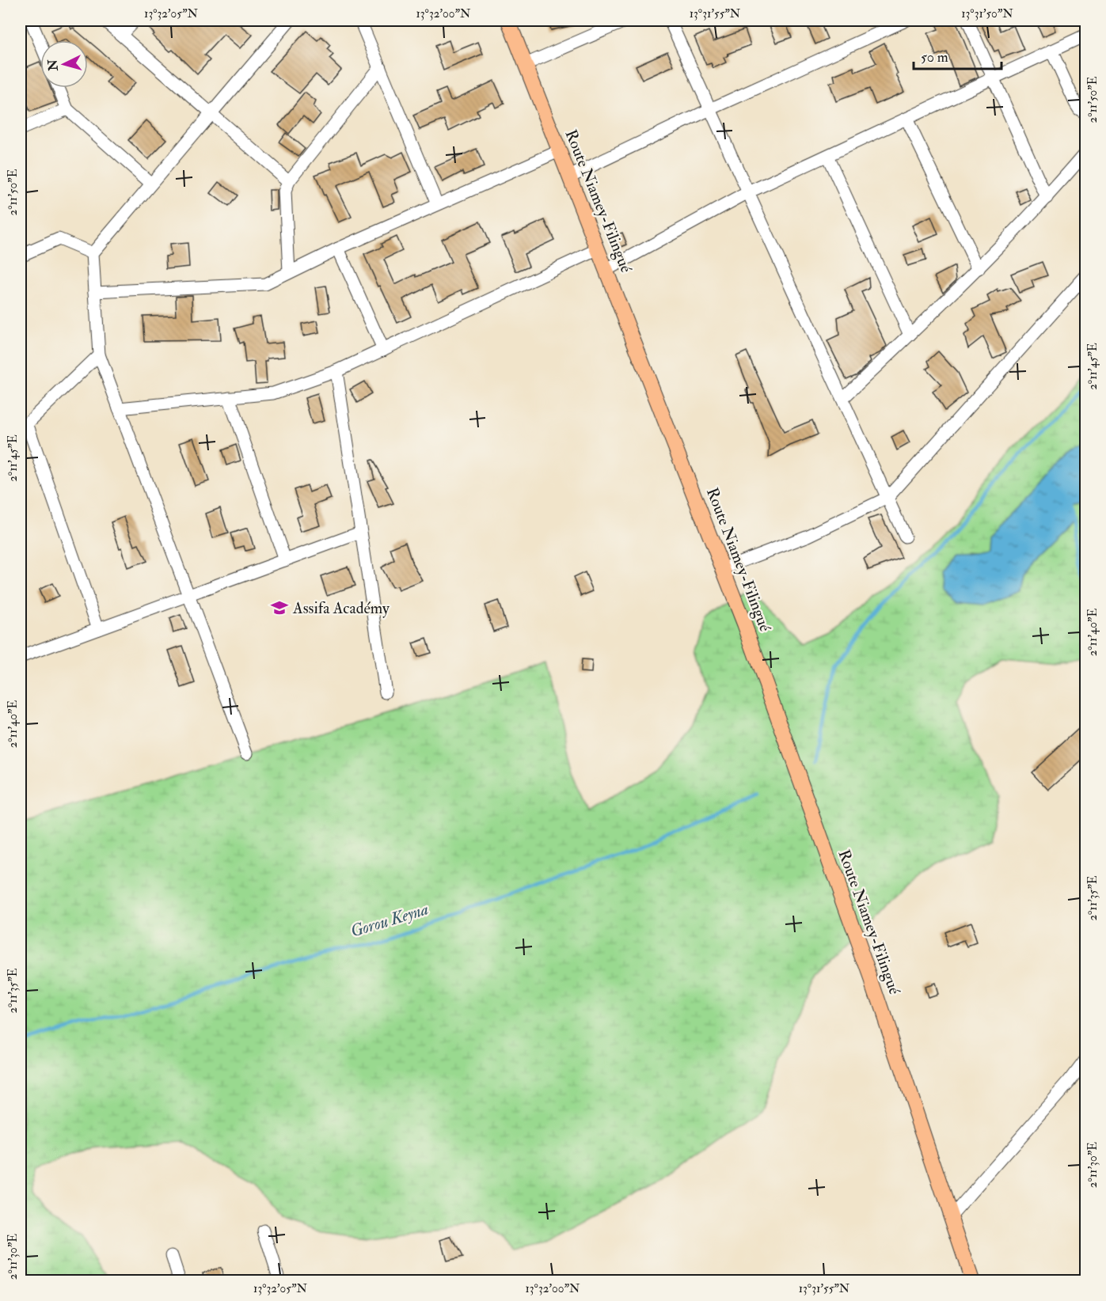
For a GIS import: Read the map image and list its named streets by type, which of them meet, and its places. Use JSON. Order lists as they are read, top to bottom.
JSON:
{
  "streets": {
    "main road": ["Route Niamey-Filingué"]
  },
  "water": ["Gorou Keyna"],
  "places": {
    "school or university": ["Assifa Académy"]
  },
  "scale_bar": "50 m",
  "north": "left",
  "coordinates": [
    "13°32'05\"N",
    "13°32'00\"N",
    "13°31'55\"N",
    "13°31'50\"N",
    "2°11'50\"E",
    "2°11'45\"E",
    "2°11'40\"E",
    "2°11'35\"E",
    "2°11'30\"E"
  ]
}
